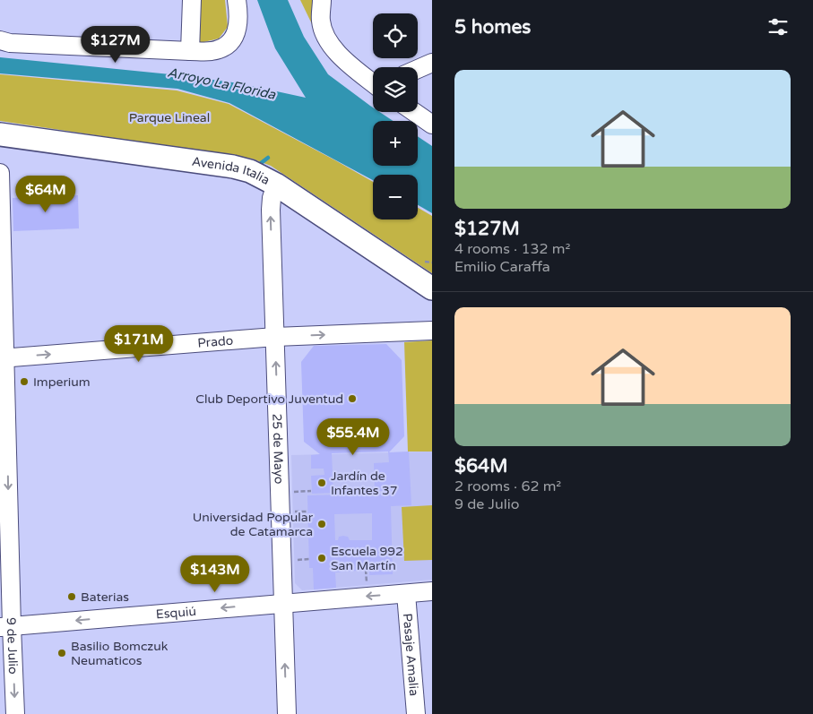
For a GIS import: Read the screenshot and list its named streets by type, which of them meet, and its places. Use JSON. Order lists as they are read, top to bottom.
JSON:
{
  "streets": {
    "main road": ["Avenida Italia"],
    "street": [
      "Prado",
      "25 de Mayo",
      "Esquiú",
      "9 de Julio",
      "Pasaje Amalia"
    ]
  },
  "crossings": [
    ["Avenida Italia", "25 de Mayo"],
    ["Prado", "25 de Mayo"],
    ["Prado", "9 de Julio"],
    ["25 de Mayo", "Esquiú"],
    ["Esquiú", "9 de Julio"],
    ["Esquiú", "Pasaje Amalia"]
  ],
  "one_way": [
    "Prado",
    "25 de Mayo",
    "Esquiú",
    "9 de Julio"
  ],
  "water": ["Arroyo La Florida"],
  "parks": ["Parque Lineal"],
  "places": [
    "Imperium",
    "Club Deportivo Juventud",
    "Jardín de Infantes 37",
    "Universidad Popular de Catamarca",
    "Escuela 992 San Martín",
    "Baterias",
    "Basilio Bomczuk Neumaticos"
  ],
  "page": {
    "heading": "5 homes",
    "map_buttons": ["+", "−"],
    "price": [
      "$127M",
      "$64M",
      "$171M",
      "$55.4M",
      "$143M"
    ],
    "list": [
      {
        "name": "$127M",
        "note": "4 rooms · 132 m² · Emilio Caraffa"
      },
      {
        "name": "$64M",
        "note": "2 rooms · 62 m² · 9 de Julio"
      }
    ]
  }
}
